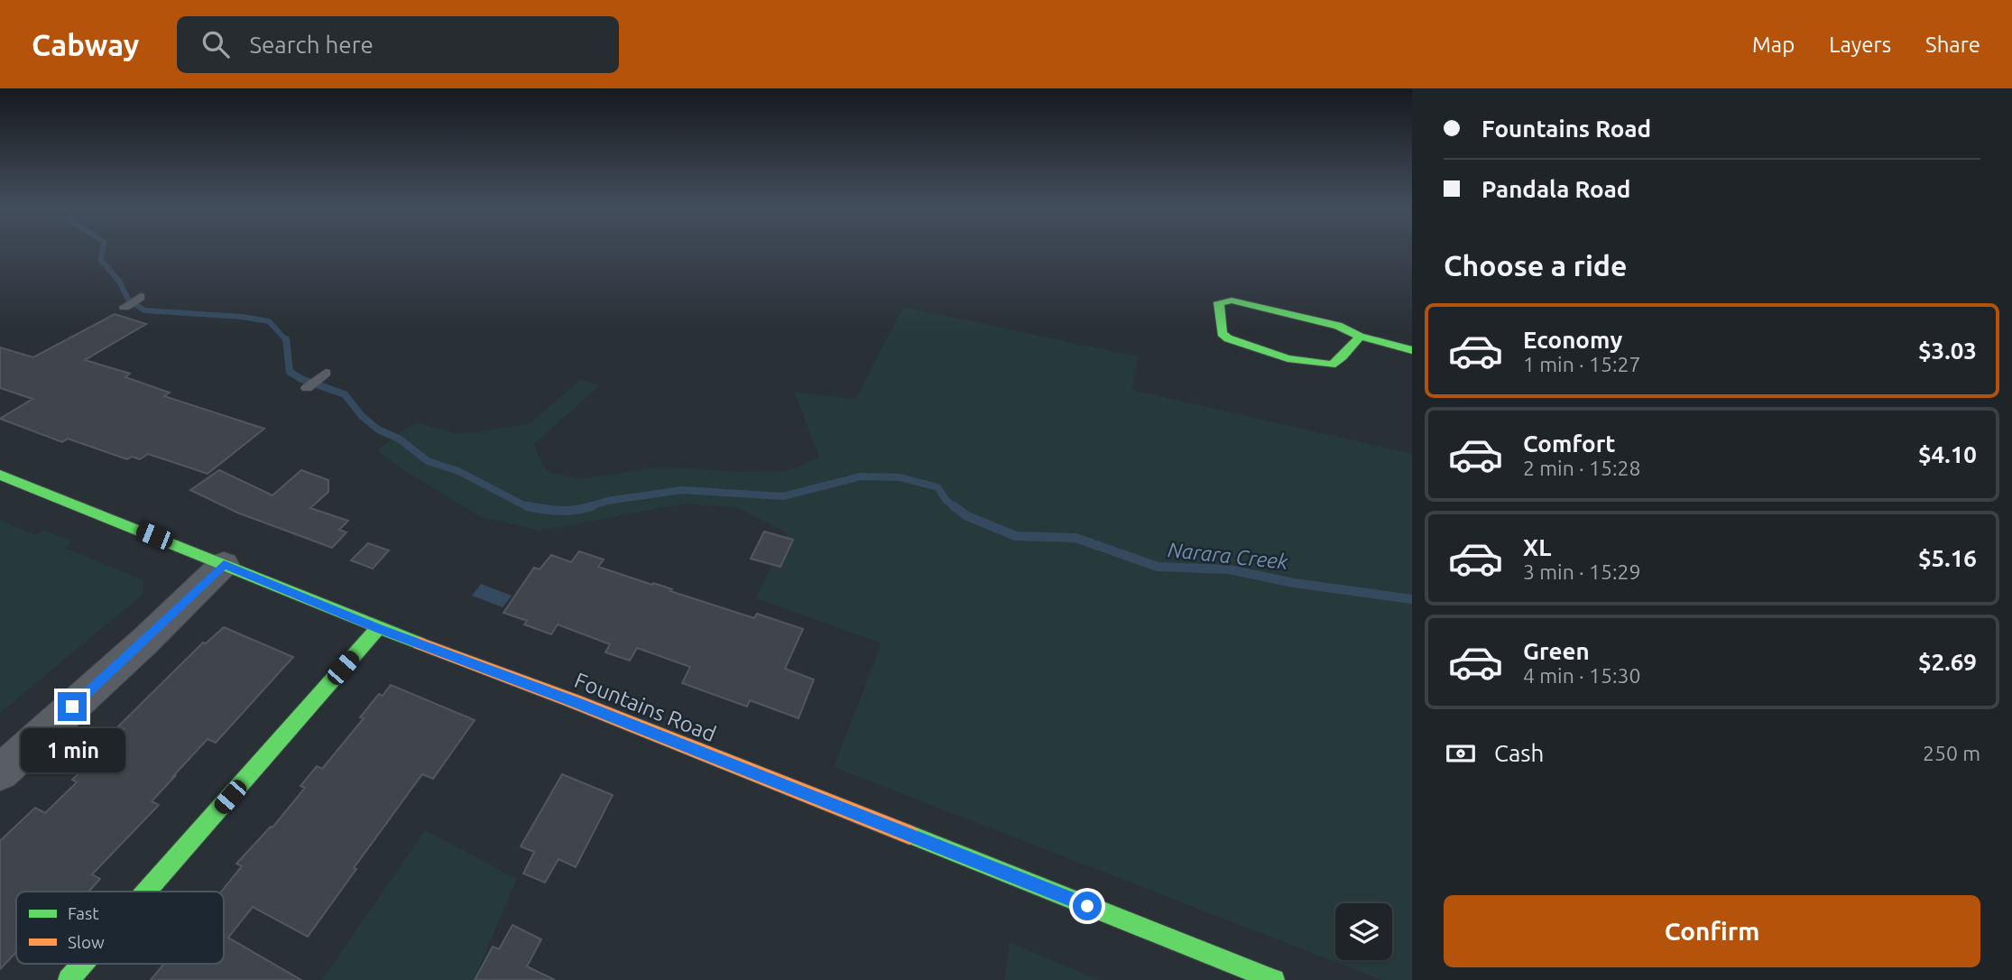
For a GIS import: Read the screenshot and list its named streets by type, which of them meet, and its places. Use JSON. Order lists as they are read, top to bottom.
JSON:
{
  "streets": {
    "street": ["Fountains Road"]
  },
  "water": ["Narara Creek"],
  "legend": ["Fast", "Slow"],
  "page": {
    "header": "Cabway",
    "search": "Search here",
    "nav": ["Map", "Layers", "Share"],
    "banner": ["Fountains Road", "Pandala Road"],
    "heading": "Choose a ride",
    "list": [
      {
        "name": "Economy",
        "note": "1 min · 15:27",
        "value": "$3.03"
      },
      {
        "name": "Comfort",
        "note": "2 min · 15:28",
        "value": "$4.10"
      },
      {
        "name": "XL",
        "note": "3 min · 15:29",
        "value": "$5.16"
      },
      {
        "name": "Green",
        "note": "4 min · 15:30",
        "value": "$2.69"
      }
    ],
    "pay": ["Cash", "250 m"],
    "bubble": "1 min",
    "buttons": "Confirm"
  }
}
